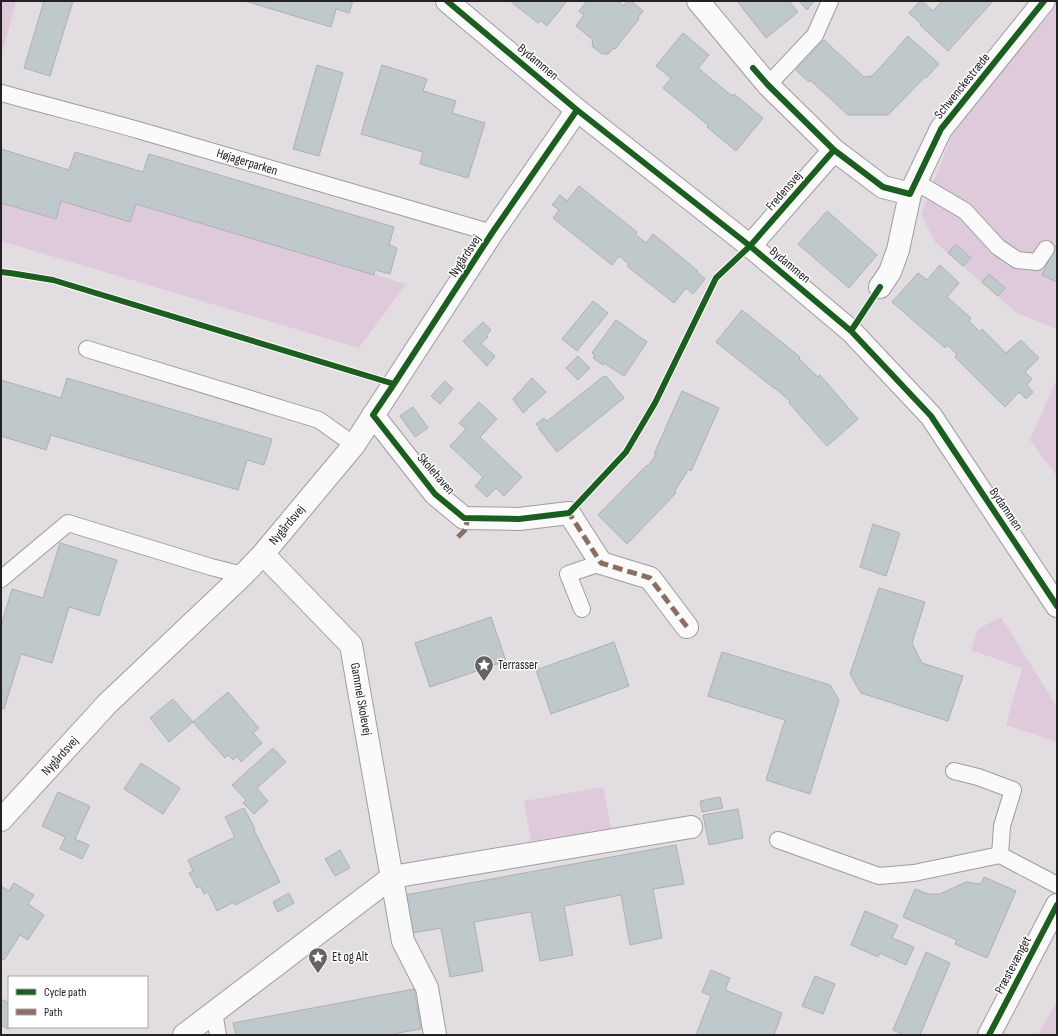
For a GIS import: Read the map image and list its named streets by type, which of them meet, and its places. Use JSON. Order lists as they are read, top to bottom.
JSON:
{
  "streets": {
    "street": [
      "Bydammen",
      "Schwenckestræde",
      "Fredensvej",
      "Nygårdsvej",
      "Skolehaven",
      "Gammel Skolevej",
      "Præstevænget"
    ],
    "lane": ["Højagerparken"]
  },
  "crossings": [
    ["Bydammen", "Fredensvej"],
    ["Bydammen", "Nygårdsvej"],
    ["Højagerparken", "Nygårdsvej"],
    ["Nygårdsvej", "Skolehaven"],
    ["Nygårdsvej", "Gammel Skolevej"]
  ],
  "places": {
    "place": ["Terrasser", "Et og Alt"]
  },
  "legend": ["Cycle path", "Path"]
}
